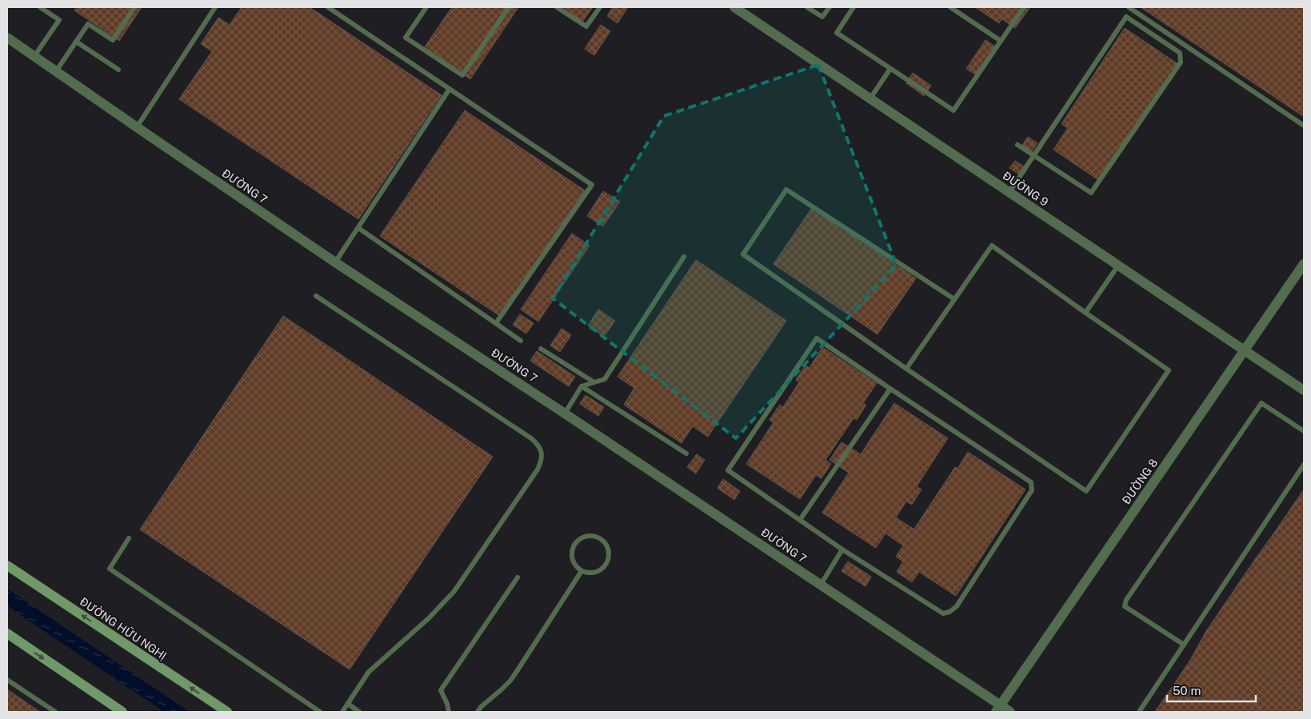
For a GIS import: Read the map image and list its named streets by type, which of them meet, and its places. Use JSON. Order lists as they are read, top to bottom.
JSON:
{
  "streets": {
    "main road": ["ĐƯỜNG HỮU NGHỊ"],
    "street": ["ĐƯỜNG 7", "ĐƯỜNG 9", "ĐƯỜNG 8"]
  },
  "crossings": [
    ["ĐƯỜNG 7", "ĐƯỜNG 8"],
    ["ĐƯỜNG 9", "ĐƯỜNG 8"]
  ],
  "scale_bar": "50 m"
}
